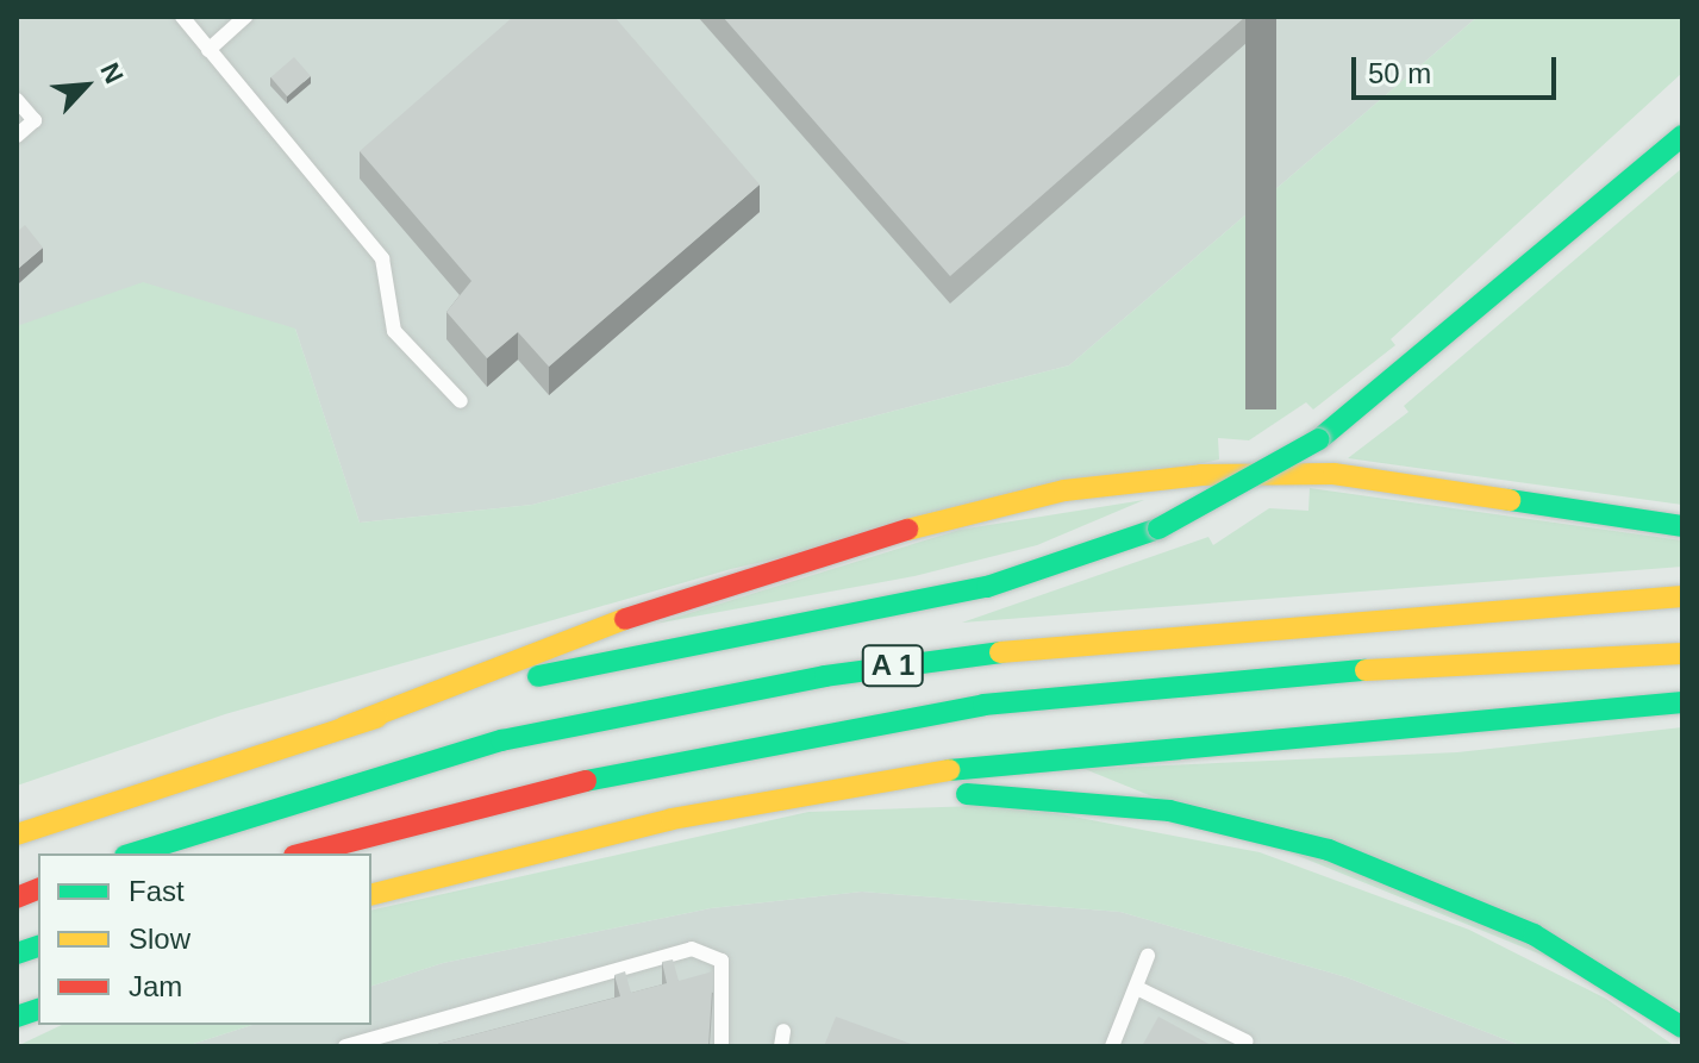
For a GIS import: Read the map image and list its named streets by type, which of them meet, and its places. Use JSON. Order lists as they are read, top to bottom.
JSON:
{
  "streets": {
    "highway": ["A 1"]
  },
  "legend": ["Fast", "Slow", "Jam"],
  "scale_bar": "50 m",
  "north": "top right"
}
